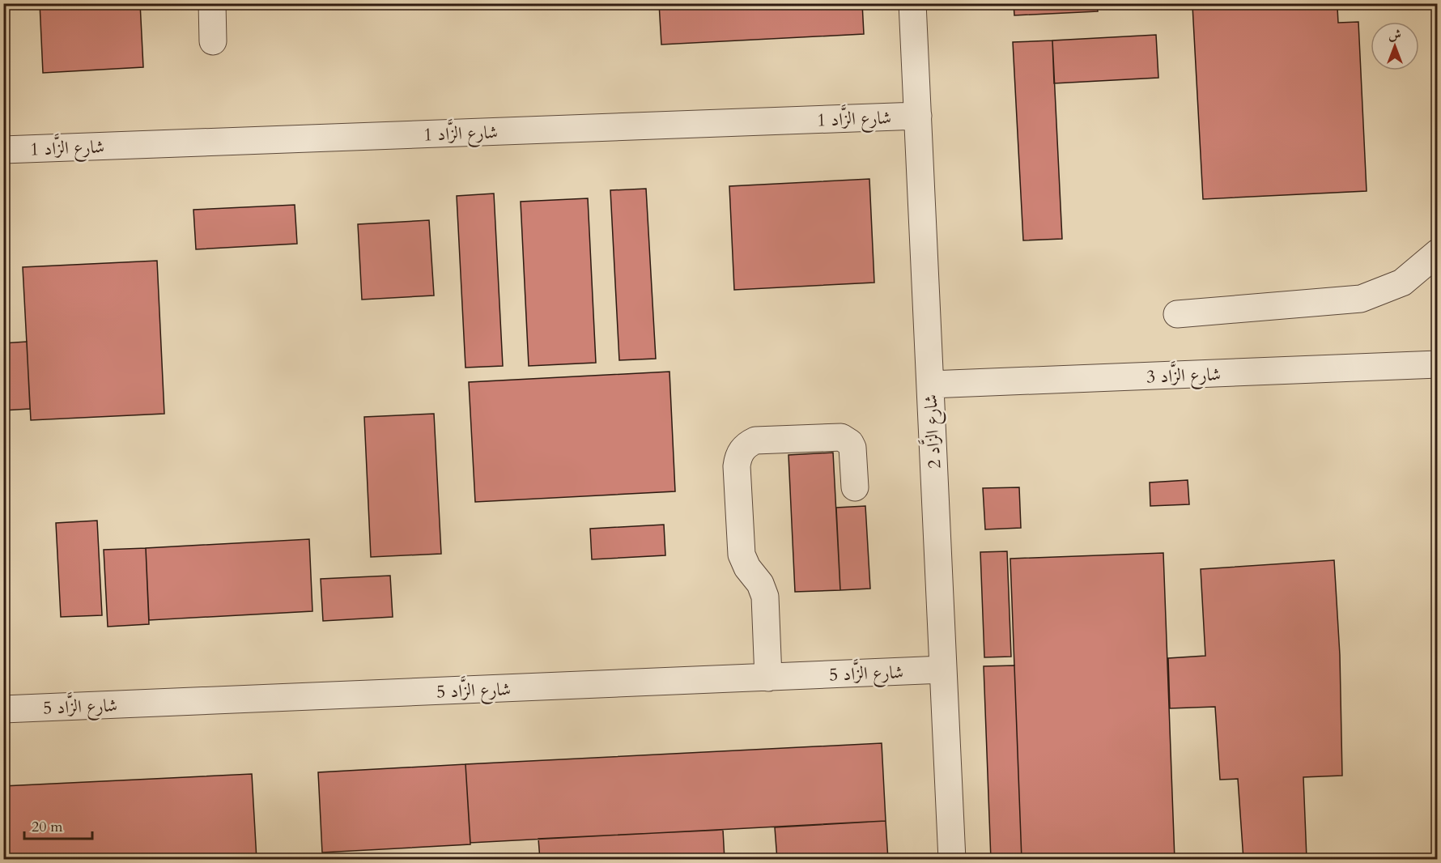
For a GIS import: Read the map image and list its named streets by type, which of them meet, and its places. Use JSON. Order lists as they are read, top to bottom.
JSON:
{
  "streets": {
    "street": [
      "شارع الزَّاد 1",
      "شارع الزَّاد 3",
      "شارع الزَّاد 2",
      "شارع الزَّاد 5"
    ]
  },
  "crossings": [
    ["شارع الزَّاد 1", "شارع الزَّاد 2"],
    ["شارع الزَّاد 3", "شارع الزَّاد 2"],
    ["شارع الزَّاد 2", "شارع الزَّاد 5"]
  ],
  "scale_bar": "20 m",
  "north": "top"
}
